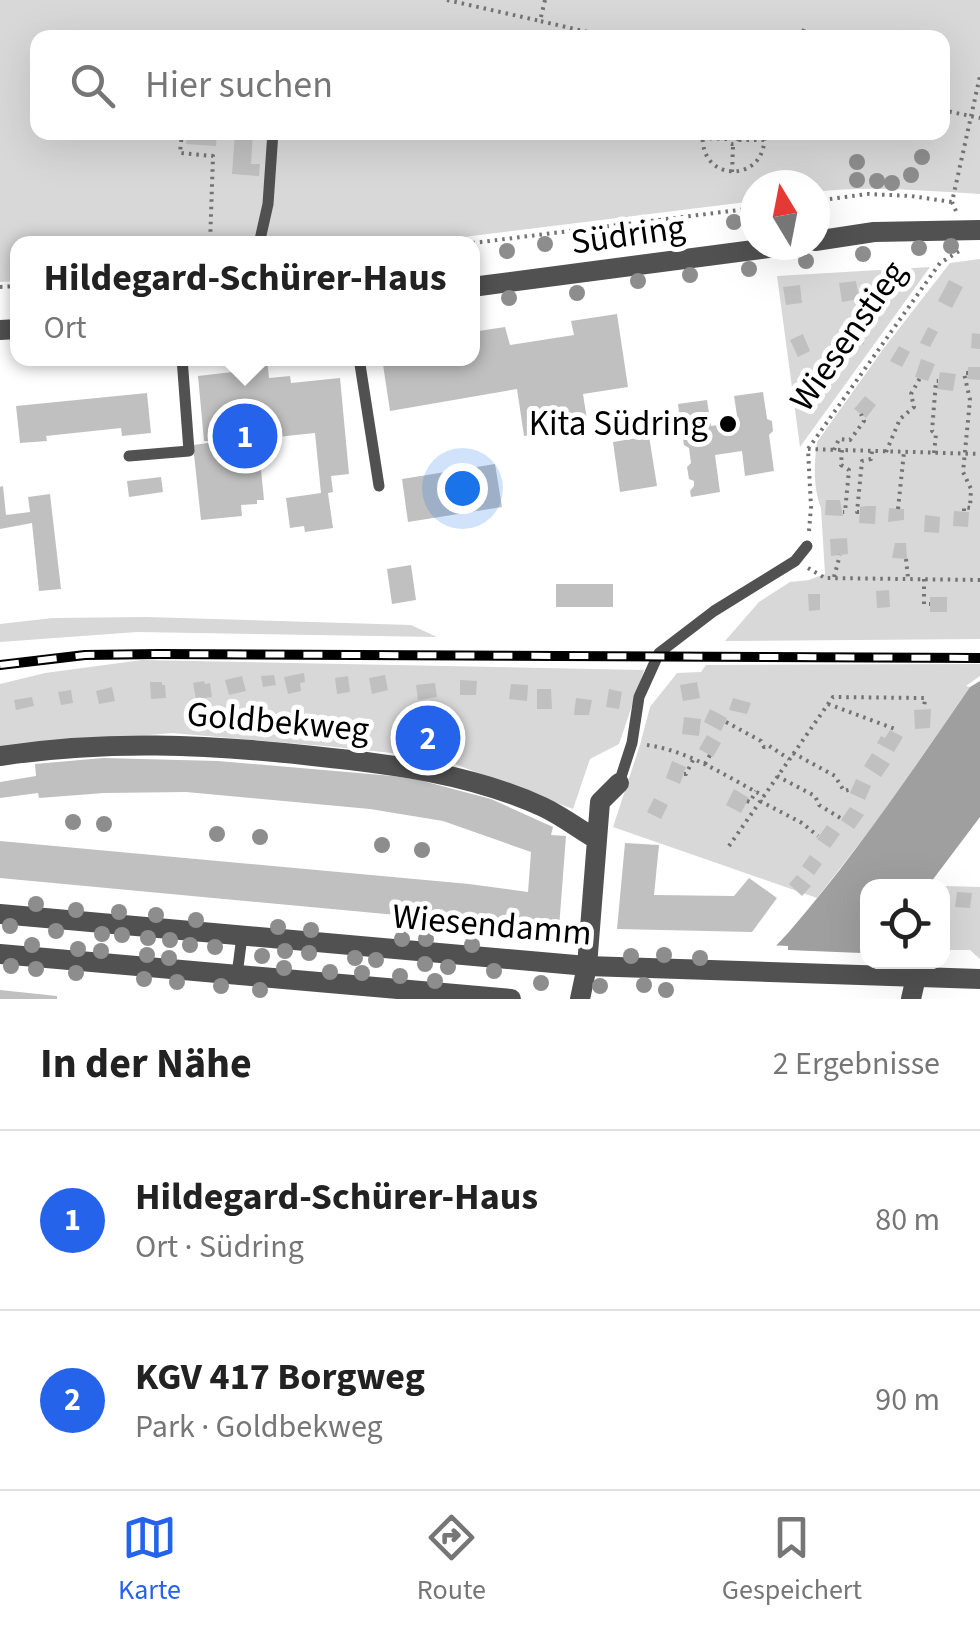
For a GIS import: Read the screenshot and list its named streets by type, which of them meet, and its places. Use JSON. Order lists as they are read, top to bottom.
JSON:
{
  "streets": {
    "street": ["Südring", "Goldbekweg", "Wiesendamm"],
    "path": ["Wiesenstieg"]
  },
  "places": ["Kita Südring"],
  "north": "top",
  "page": {
    "search": "Hier suchen",
    "popup": ["Hildegard-Schürer-Haus", "Ort"],
    "pins": ["1", "2"],
    "heading": ["In der Nähe", "2 Ergebnisse"],
    "list": [
      {
        "mark": "1",
        "name": "Hildegard-Schürer-Haus",
        "note": "Ort · Südring",
        "value": "80 m"
      },
      {
        "mark": "2",
        "name": "KGV 417 Borgweg",
        "note": "Park · Goldbekweg",
        "value": "90 m"
      }
    ],
    "nav": ["Karte", "Route", "Gespeichert"]
  }
}
